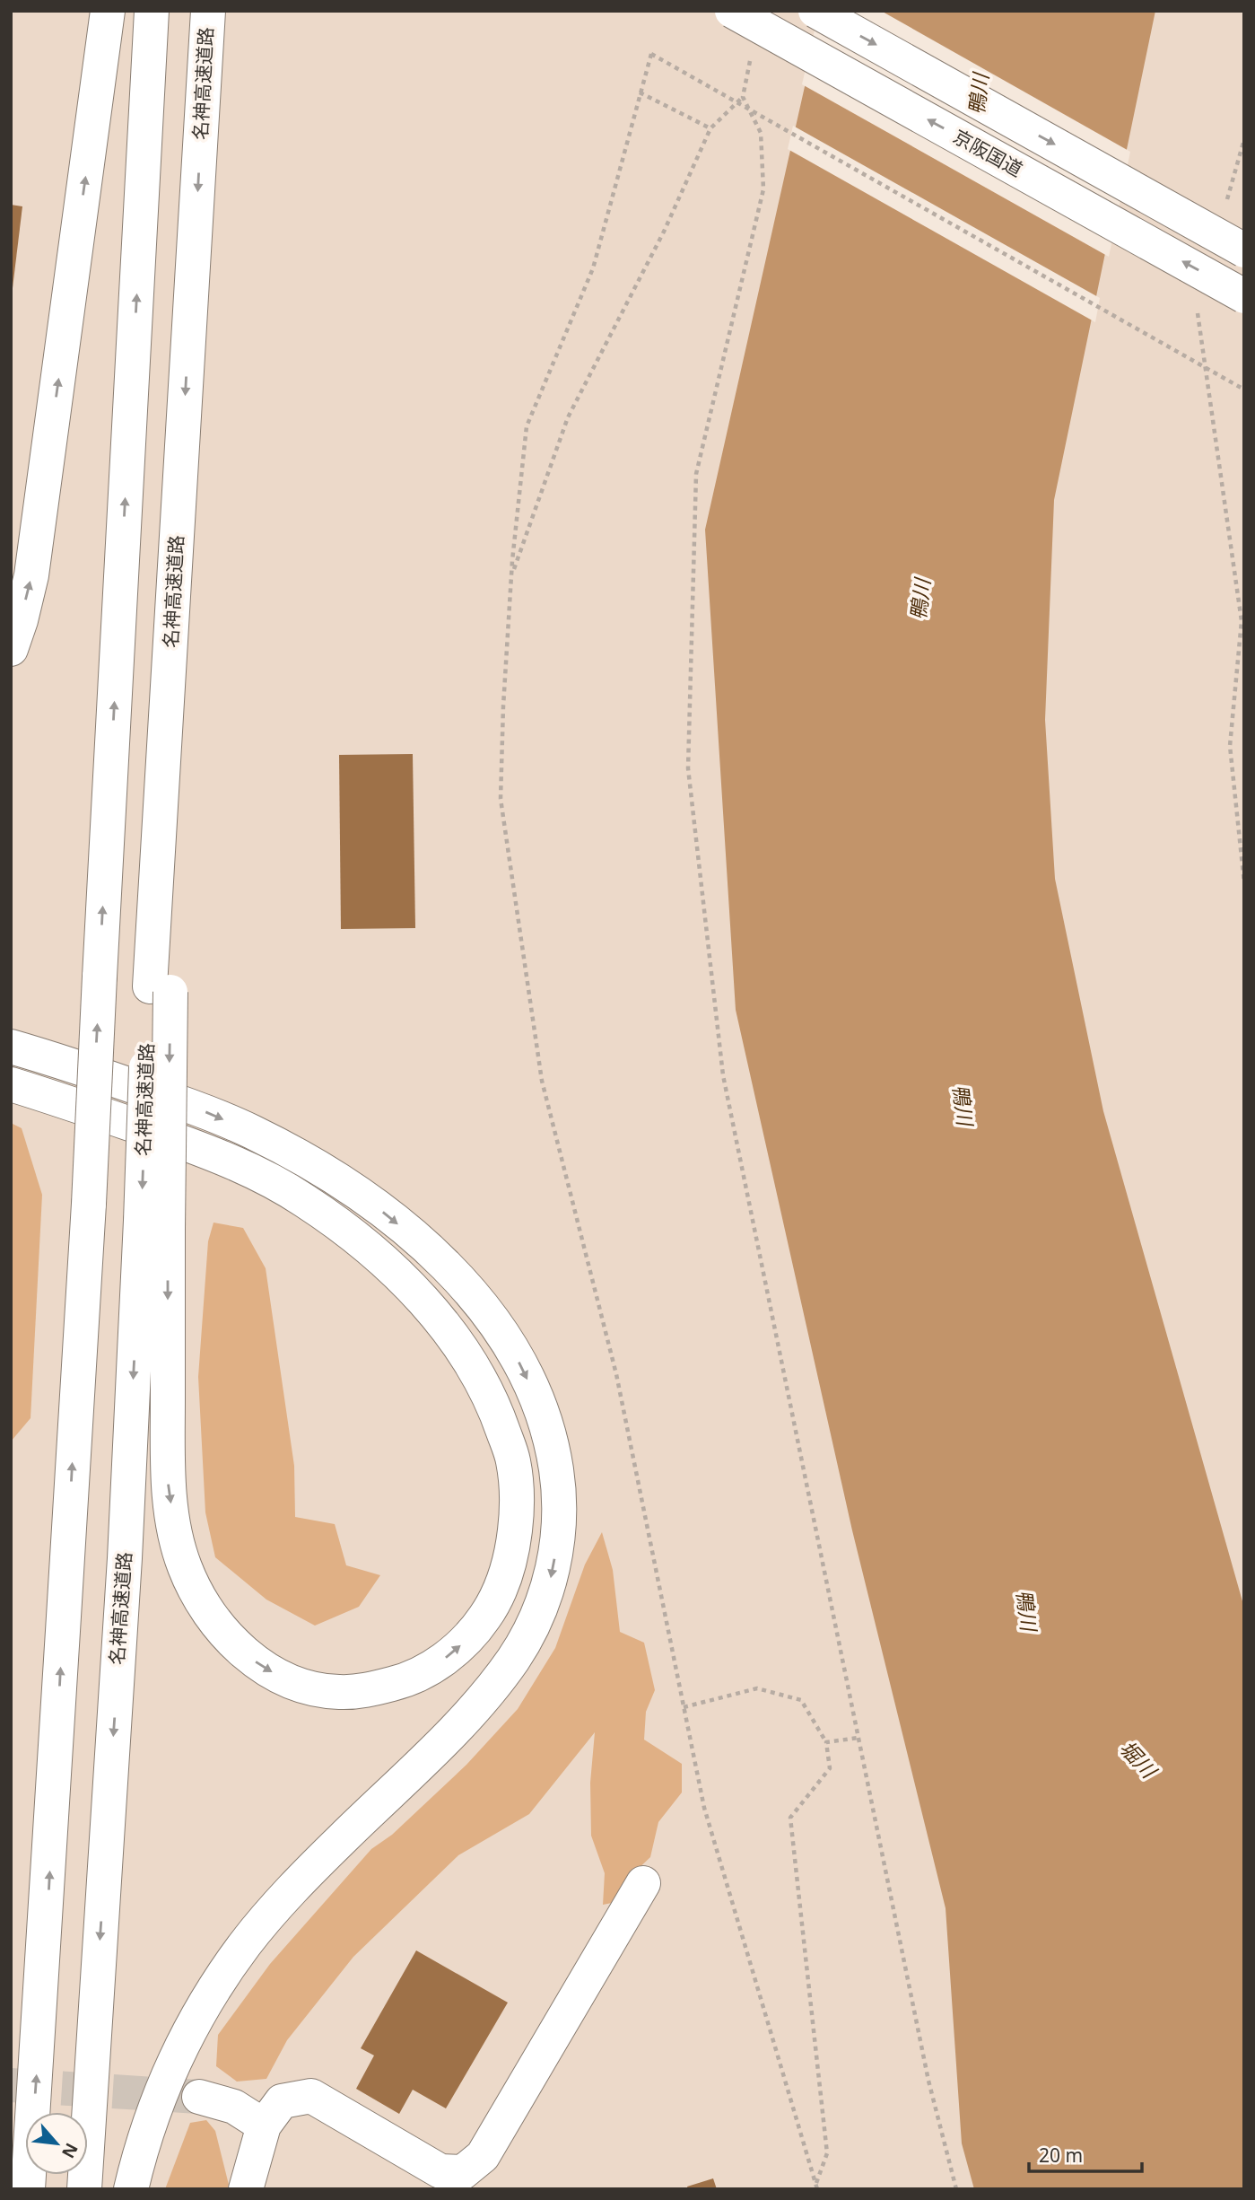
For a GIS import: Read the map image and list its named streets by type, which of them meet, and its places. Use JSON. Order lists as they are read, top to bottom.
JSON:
{
  "streets": {
    "main road": ["名神高速道路", "京阪国道"]
  },
  "water": ["鴨川", "堀川"],
  "scale_bar": "20 m",
  "north": "bottom right"
}
